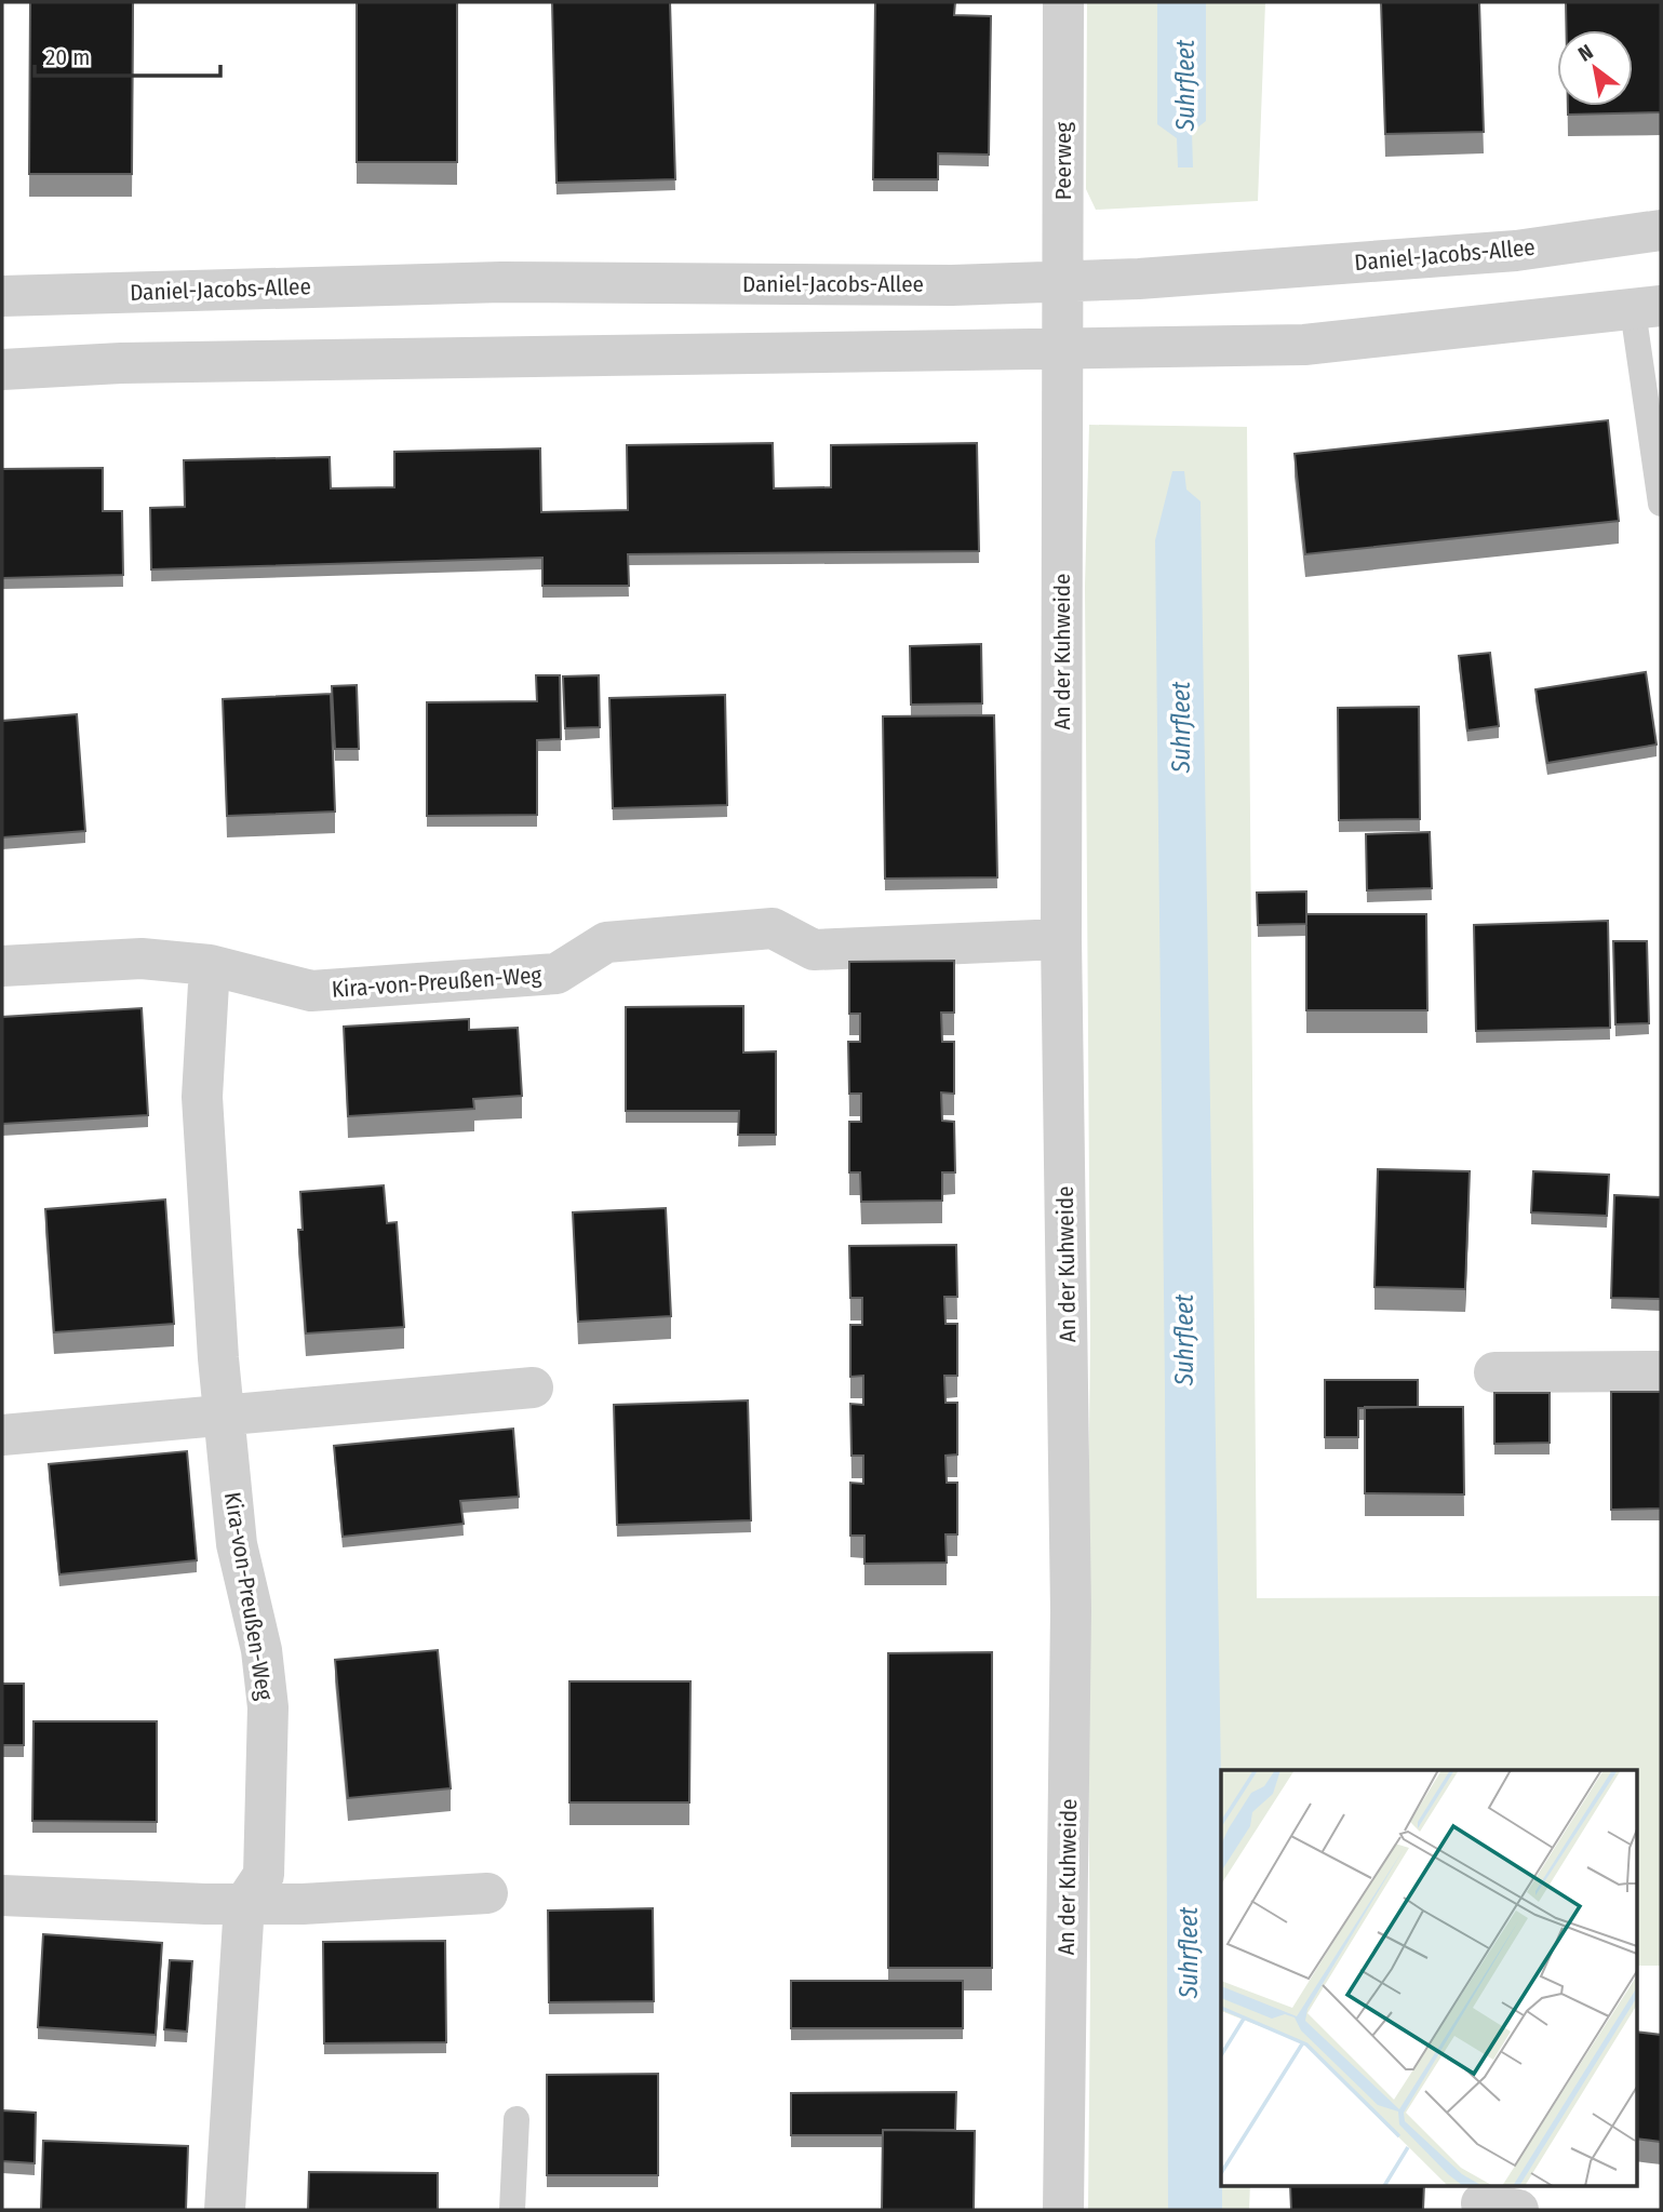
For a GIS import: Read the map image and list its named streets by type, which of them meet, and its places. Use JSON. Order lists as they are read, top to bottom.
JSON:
{
  "streets": {
    "street": [
      "Peerweg",
      "Daniel-Jacobs-Allee",
      "An der Kuhweide",
      "Kira-von-Preußen-Weg"
    ]
  },
  "crossings": [
    ["Peerweg", "Daniel-Jacobs-Allee"],
    ["Peerweg", "An der Kuhweide"],
    ["Daniel-Jacobs-Allee", "An der Kuhweide"],
    ["An der Kuhweide", "Kira-von-Preußen-Weg"]
  ],
  "water": ["Suhrfleet"],
  "scale_bar": "20 m",
  "north": "top left"
}
